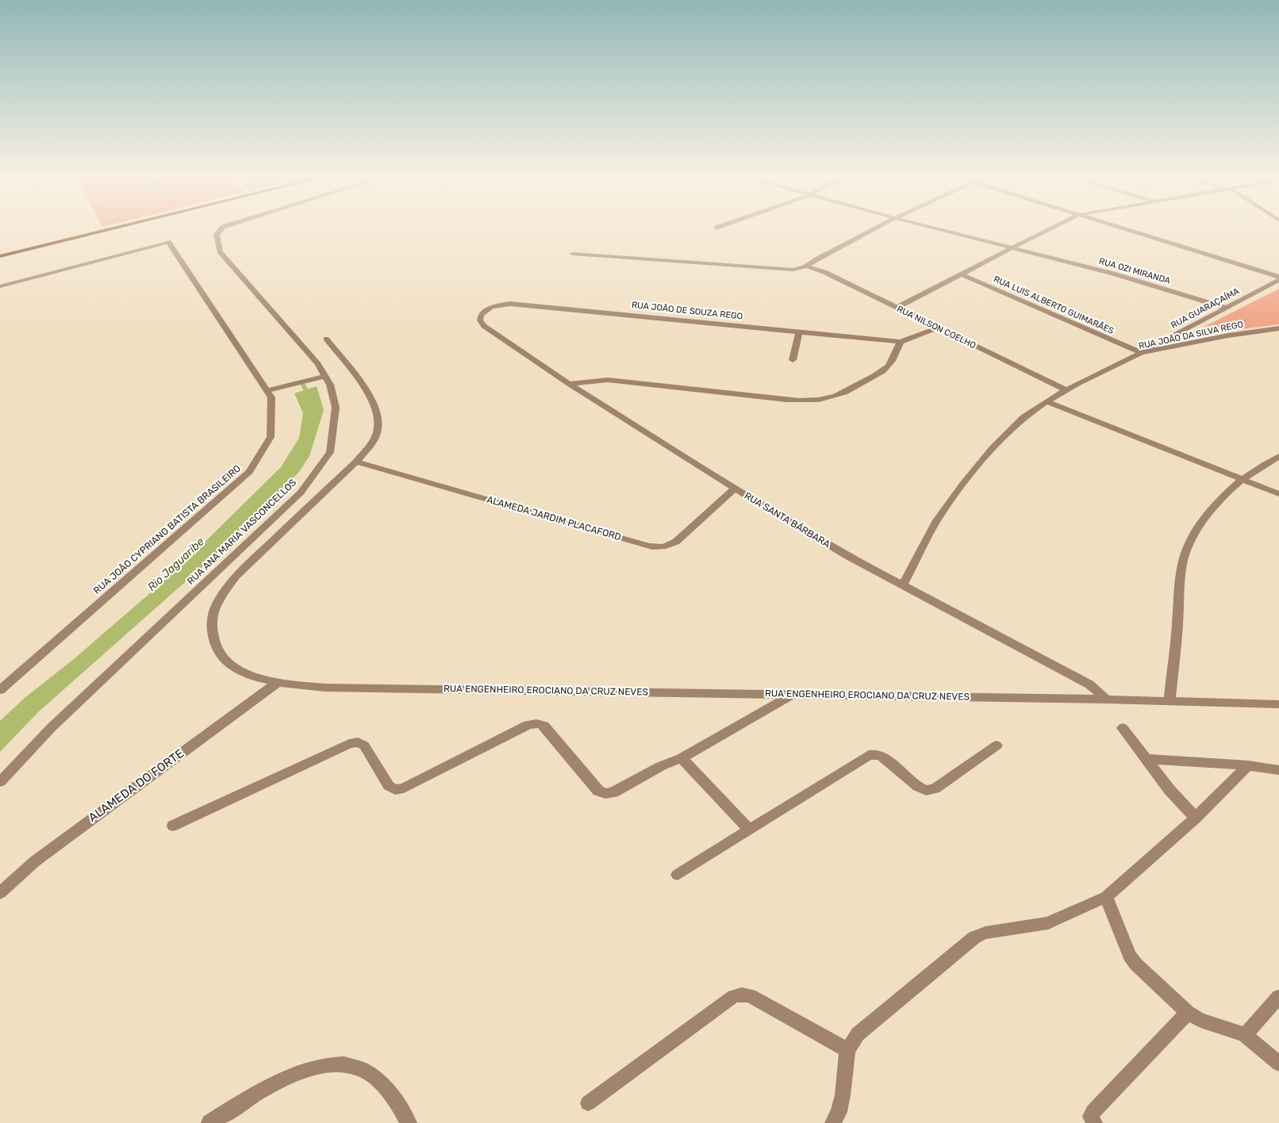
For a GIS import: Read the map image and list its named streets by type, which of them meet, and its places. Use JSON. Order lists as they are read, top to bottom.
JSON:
{
  "streets": {
    "street": [
      "RUA OZI MIRANDA",
      "RUA LUIS ALBERTO GUIMARÃES",
      "RUA GUARAÇAÍMA",
      "RUA JOÃO DE SOUZA REGO",
      "RUA NILSON COELHO",
      "RUA JOÃO DA SILVA REGO",
      "ALAMEDA JARDIM PLACAFORD",
      "RUA SANTA BÁRBARA",
      "RUA JOÃO CYPRIANO BATISTA BRASILEIRO",
      "RUA ANA MARIA VASCONCELLOS",
      "RUA ENGENHEIRO EROCIANO DA CRUZ NEVES",
      "ALAMEDA DO FORTE"
    ]
  },
  "crossings": [
    ["RUA OZI MIRANDA", "RUA GUARAÇAÍMA"],
    ["RUA LUIS ALBERTO GUIMARÃES", "RUA GUARAÇAÍMA"],
    ["RUA LUIS ALBERTO GUIMARÃES", "RUA JOÃO DA SILVA REGO"],
    ["RUA GUARAÇAÍMA", "RUA JOÃO DA SILVA REGO"],
    ["RUA JOÃO DE SOUZA REGO", "RUA NILSON COELHO"],
    ["RUA JOÃO DE SOUZA REGO", "RUA SANTA BÁRBARA"],
    ["RUA NILSON COELHO", "RUA JOÃO DA SILVA REGO"],
    ["RUA JOÃO DA SILVA REGO", "RUA SANTA BÁRBARA"],
    ["ALAMEDA JARDIM PLACAFORD", "RUA SANTA BÁRBARA"],
    ["ALAMEDA JARDIM PLACAFORD", "RUA ENGENHEIRO EROCIANO DA CRUZ NEVES"],
    ["RUA SANTA BÁRBARA", "RUA ENGENHEIRO EROCIANO DA CRUZ NEVES"],
    ["RUA ENGENHEIRO EROCIANO DA CRUZ NEVES", "ALAMEDA DO FORTE"]
  ],
  "water": ["Rio Jaguaribe"]
}
